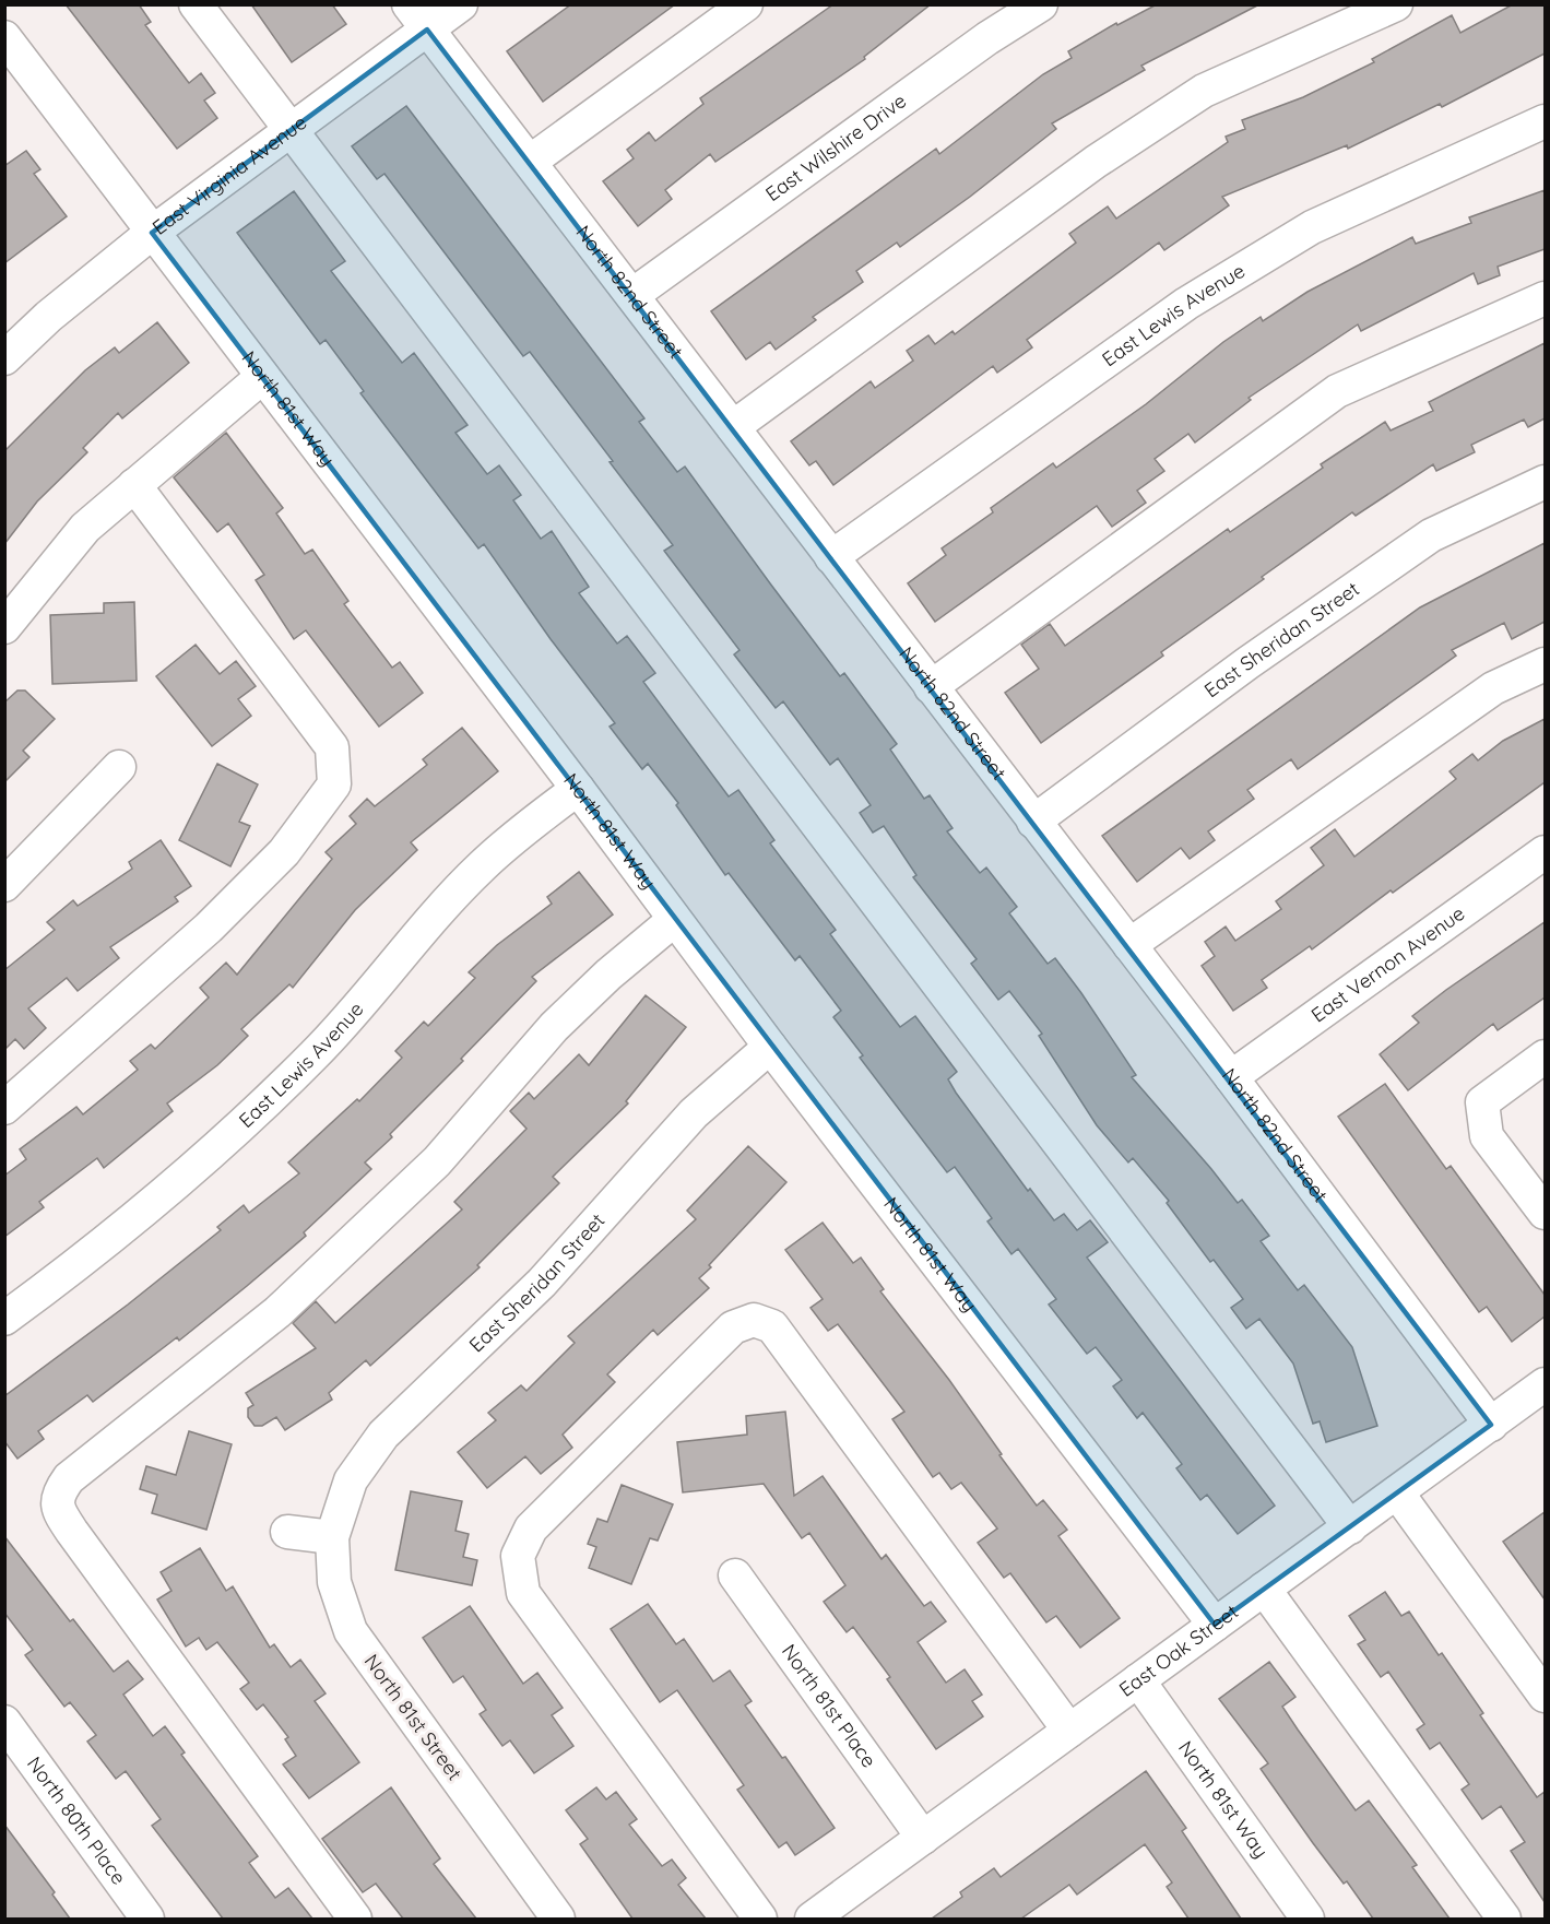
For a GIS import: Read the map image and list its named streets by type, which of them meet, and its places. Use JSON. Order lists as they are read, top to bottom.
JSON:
{
  "streets": {
    "street": [
      "East Wilshire Drive",
      "East Virginia Avenue",
      "North 82nd Street",
      "East Lewis Avenue",
      "North 81st Way",
      "East Sheridan Street",
      "East Vernon Avenue",
      "East Oak Street",
      "North 81st Place",
      "North 81st Street",
      "North 80th Place"
    ]
  },
  "crossings": [
    ["East Wilshire Drive", "North 82nd Street"],
    ["East Virginia Avenue", "North 82nd Street"],
    ["East Virginia Avenue", "North 81st Way"],
    ["North 82nd Street", "East Lewis Avenue"],
    ["North 82nd Street", "East Sheridan Street"],
    ["North 82nd Street", "East Vernon Avenue"],
    ["North 82nd Street", "East Oak Street"],
    ["East Lewis Avenue", "North 81st Way"],
    ["North 81st Way", "East Sheridan Street"],
    ["North 81st Way", "East Oak Street"],
    ["East Sheridan Street", "North 81st Street"],
    ["East Oak Street", "North 81st Place"]
  ]
}
